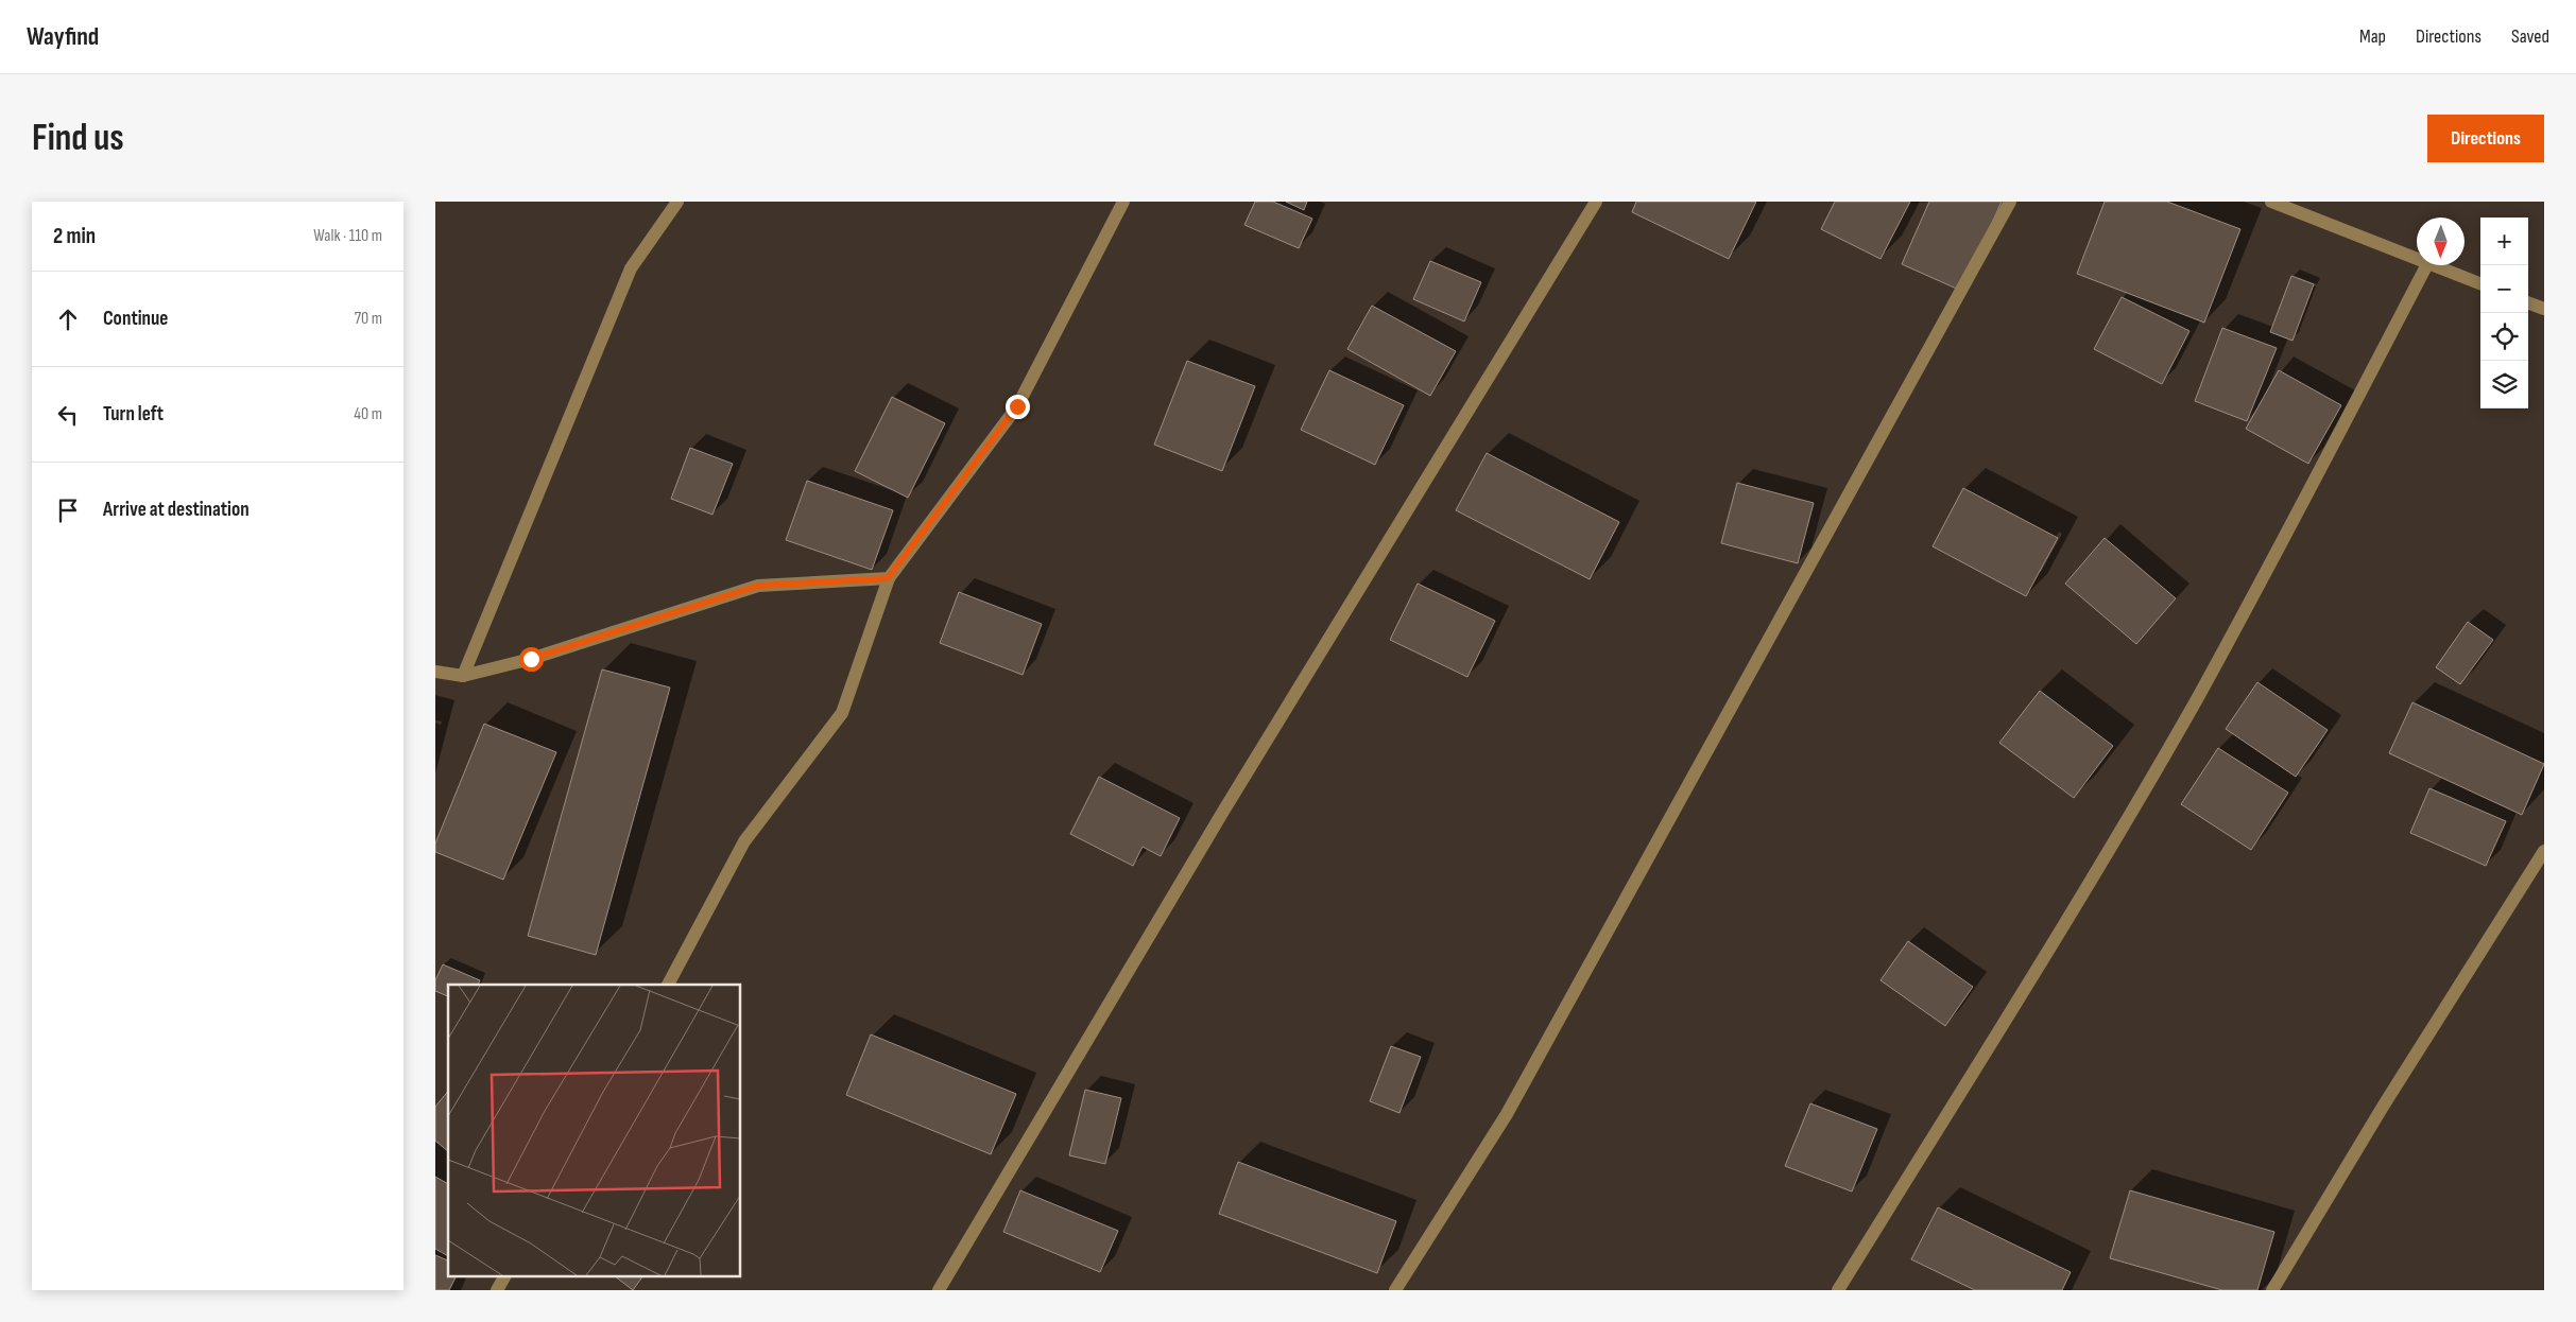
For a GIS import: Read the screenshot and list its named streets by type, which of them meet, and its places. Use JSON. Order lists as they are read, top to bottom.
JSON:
{
  "north": "bottom",
  "page": {
    "header": "Wayfind",
    "nav": ["Map", "Directions", "Saved"],
    "buttons": "Directions",
    "title": "Find us",
    "heading": ["2 min", "Walk · 110 m"],
    "map_buttons": ["+", "−"],
    "list": [
      ["Continue", "70 m"],
      ["Turn left", "40 m"],
      "Arrive at destination"
    ]
  }
}
